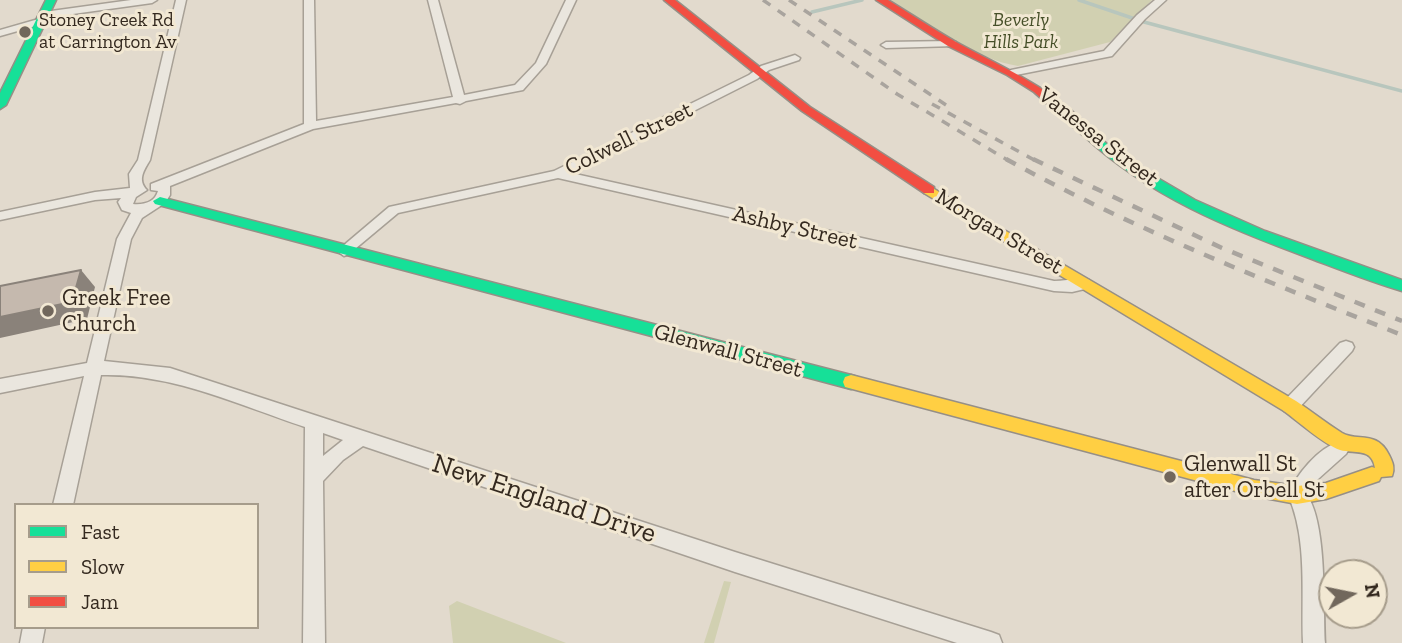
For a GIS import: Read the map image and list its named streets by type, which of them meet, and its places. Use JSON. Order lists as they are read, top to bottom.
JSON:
{
  "streets": {
    "street": [
      "Vanessa Street",
      "Colwell Street",
      "Ashby Street",
      "Morgan Street",
      "Glenwall Street",
      "New England Drive"
    ]
  },
  "crossings": [
    ["Colwell Street", "Ashby Street"],
    ["Colwell Street", "Morgan Street"],
    ["Colwell Street", "Glenwall Street"],
    ["Ashby Street", "Morgan Street"]
  ],
  "parks": ["Beverly Hills Park"],
  "places": ["Stoney Creek Rd at Carrington Av", "Greek Free Church", "Glenwall St after Orbell St"],
  "legend": ["Fast", "Slow", "Jam"],
  "north": "right"
}
